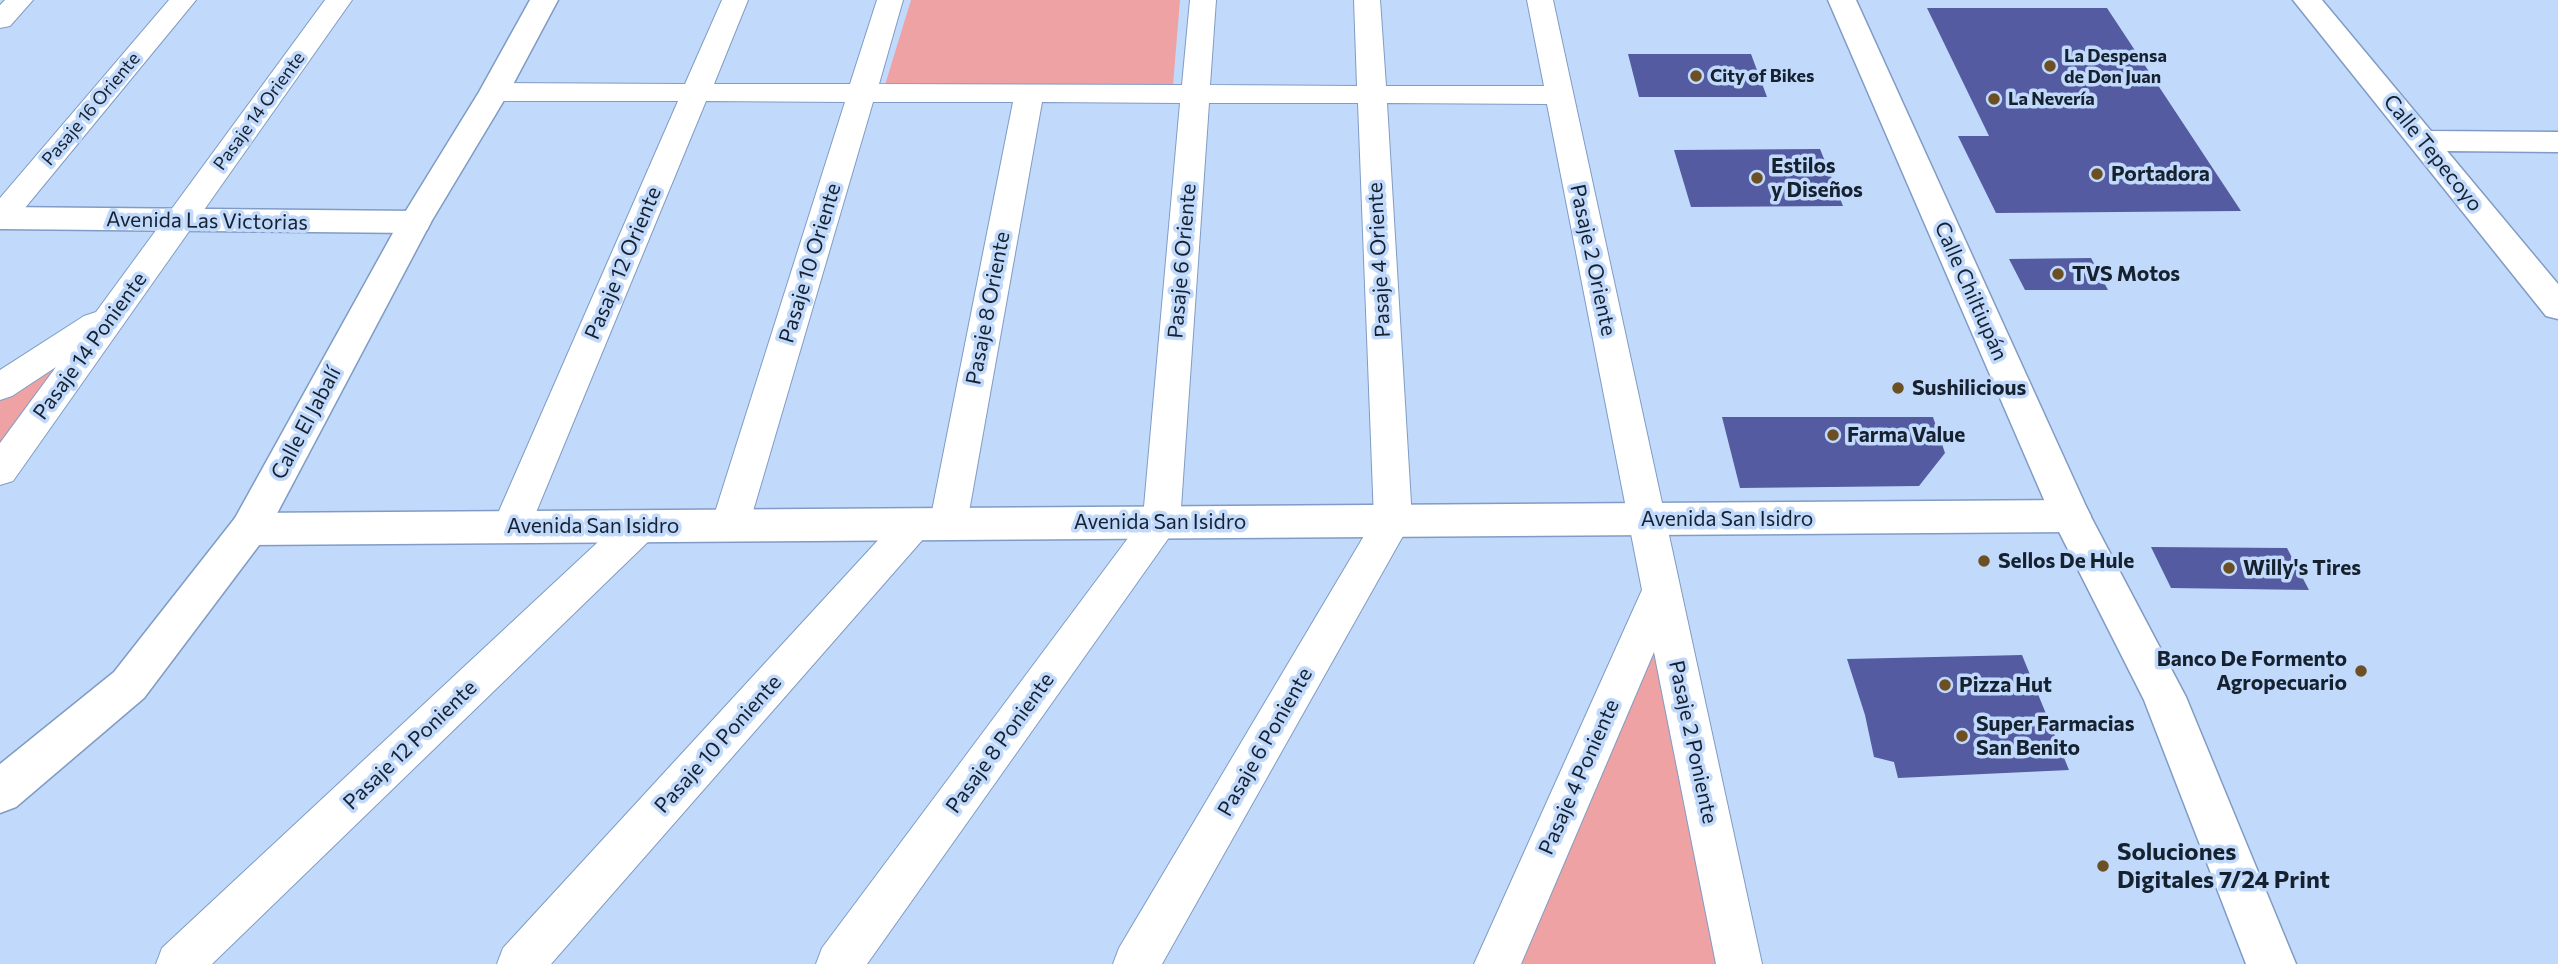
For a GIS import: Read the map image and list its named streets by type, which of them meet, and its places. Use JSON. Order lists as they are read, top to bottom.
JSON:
{
  "streets": {
    "street": [
      "Pasaje 16 Oriente",
      "Pasaje 14 Oriente",
      "Calle Tepecoyo",
      "Avenida Las Victorias",
      "Pasaje 4 Oriente",
      "Pasaje 2 Oriente",
      "Pasaje 6 Oriente",
      "Pasaje 12 Oriente",
      "Pasaje 10 Oriente",
      "Calle Chiltiupán",
      "Pasaje 8 Oriente",
      "Pasaje 14 Poniente",
      "Calle El Jabalí",
      "Avenida San Isidro",
      "Pasaje 6 Poniente",
      "Pasaje 2 Poniente",
      "Pasaje 8 Poniente",
      "Pasaje 10 Poniente",
      "Pasaje 12 Poniente",
      "Pasaje 4 Poniente"
    ]
  },
  "crossings": [
    ["Pasaje 16 Oriente", "Avenida Las Victorias"],
    ["Pasaje 14 Oriente", "Avenida Las Victorias"],
    ["Pasaje 14 Oriente", "Pasaje 14 Poniente"],
    ["Avenida Las Victorias", "Pasaje 14 Poniente"],
    ["Avenida Las Victorias", "Calle El Jabalí"],
    ["Pasaje 4 Oriente", "Avenida San Isidro"],
    ["Pasaje 4 Oriente", "Pasaje 6 Poniente"],
    ["Pasaje 2 Oriente", "Avenida San Isidro"],
    ["Pasaje 2 Oriente", "Pasaje 2 Poniente"],
    ["Pasaje 6 Oriente", "Avenida San Isidro"],
    ["Pasaje 6 Oriente", "Pasaje 8 Poniente"],
    ["Pasaje 12 Oriente", "Avenida San Isidro"],
    ["Pasaje 10 Oriente", "Avenida San Isidro"],
    ["Calle Chiltiupán", "Avenida San Isidro"],
    ["Pasaje 8 Oriente", "Avenida San Isidro"],
    ["Pasaje 8 Oriente", "Pasaje 10 Poniente"],
    ["Calle El Jabalí", "Avenida San Isidro"],
    ["Avenida San Isidro", "Pasaje 6 Poniente"],
    ["Avenida San Isidro", "Pasaje 2 Poniente"],
    ["Avenida San Isidro", "Pasaje 8 Poniente"],
    ["Avenida San Isidro", "Pasaje 10 Poniente"],
    ["Avenida San Isidro", "Pasaje 12 Poniente"],
    ["Pasaje 2 Poniente", "Pasaje 4 Poniente"]
  ],
  "places": [
    "La Despensa de Don Juan",
    "City of Bikes",
    "La Nevería",
    "Portadora",
    "Estilos y Diseños",
    "TVS Motos",
    "Sushilicious",
    "Farma Value",
    "Sellos De Hule",
    "Willy's Tires",
    "Banco De Formento Agropecuario",
    "Pizza Hut",
    "Super Farmacias San Benito",
    "Soluciones Digitales 7/24 Print"
  ]
}
